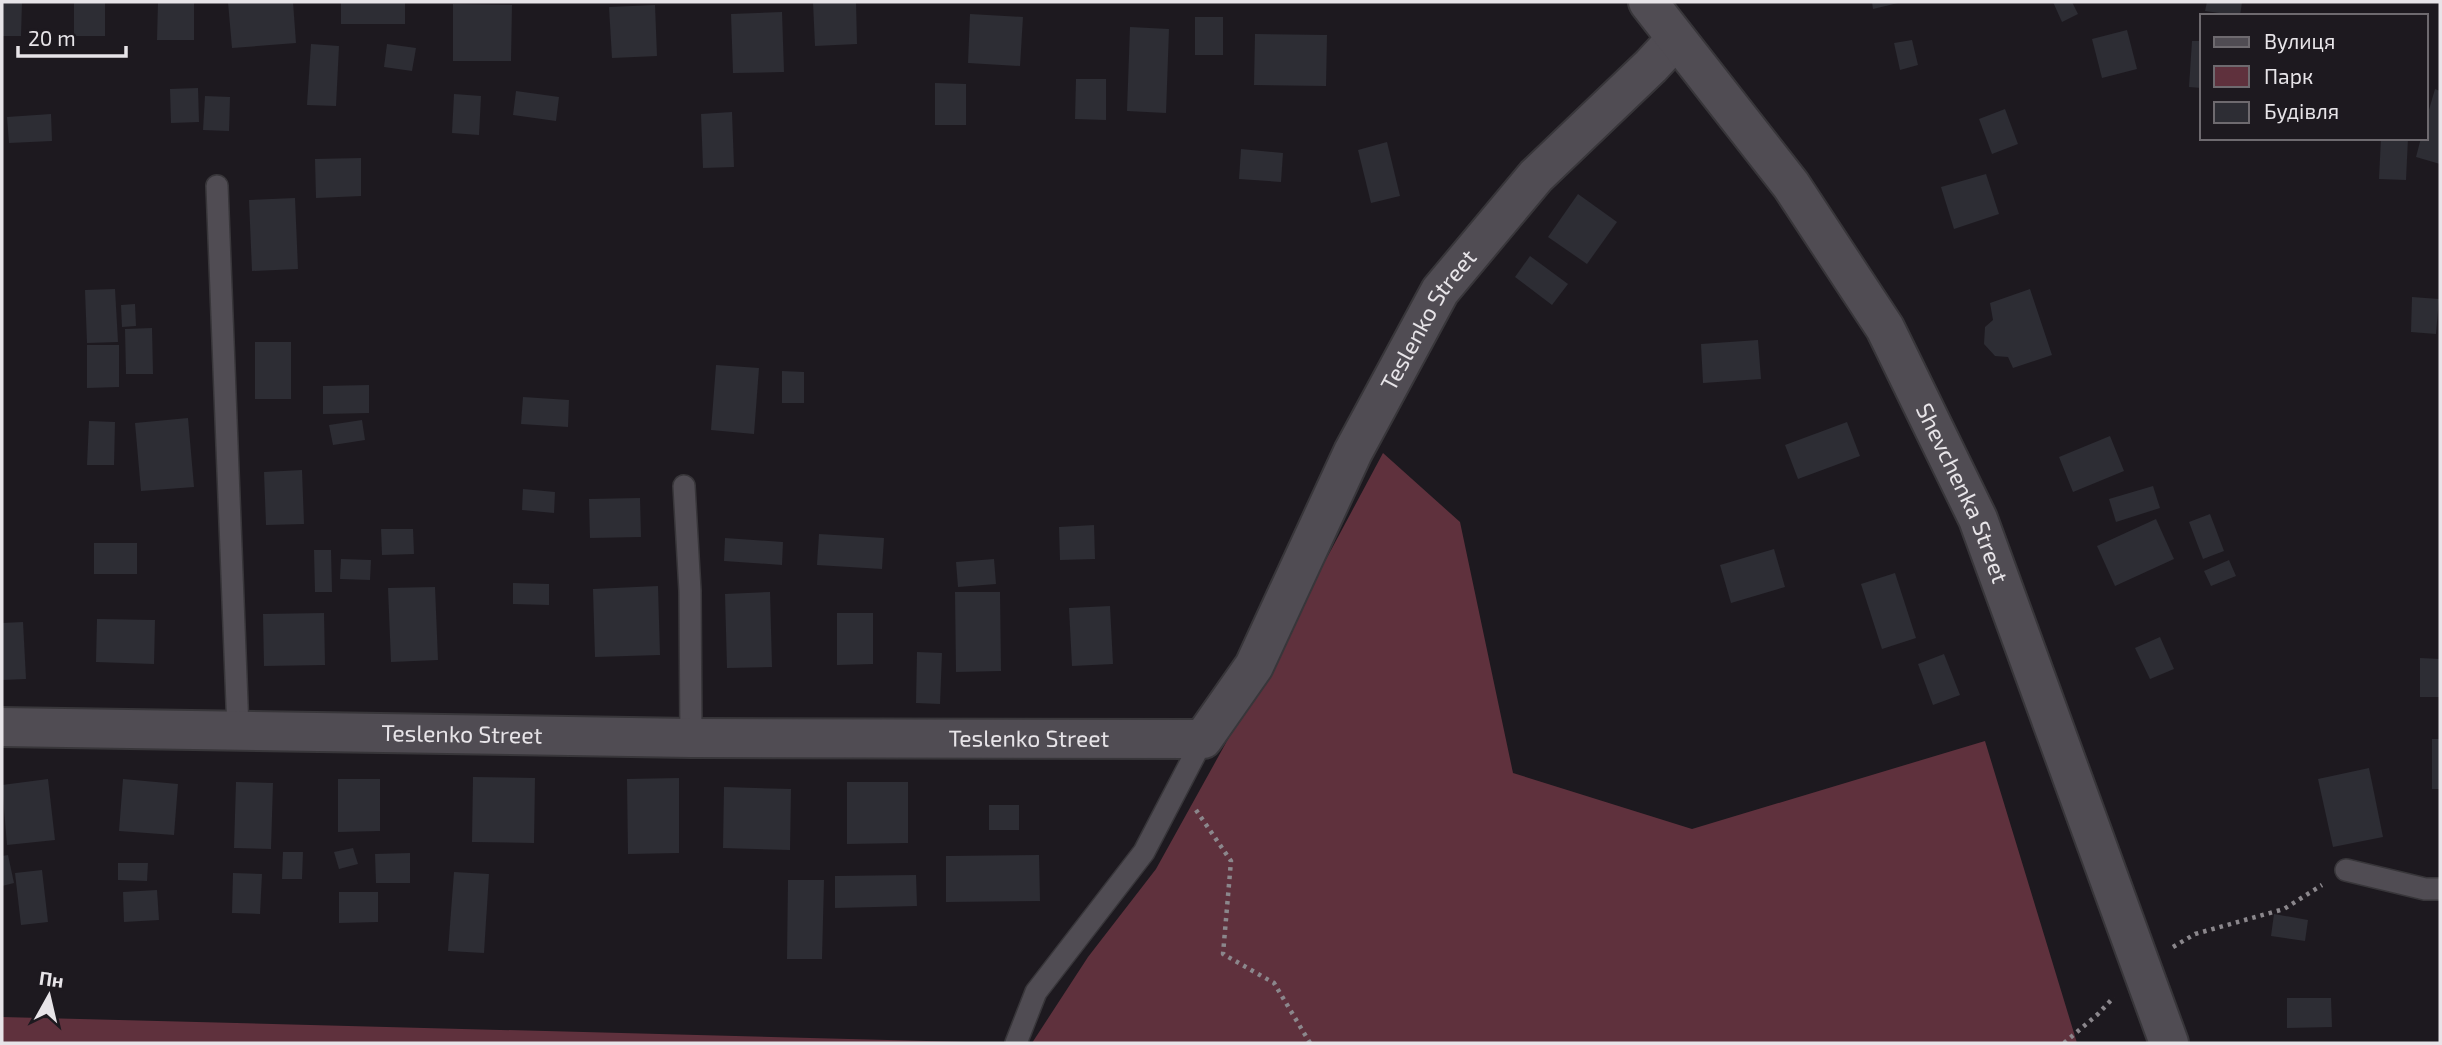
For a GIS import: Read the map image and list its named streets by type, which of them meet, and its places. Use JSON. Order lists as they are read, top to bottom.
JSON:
{
  "streets": {
    "street": ["Teslenko Street", "Shevchenka Street"]
  },
  "crossings": [
    ["Teslenko Street", "Shevchenka Street"]
  ],
  "legend": ["Вулиця", "Парк", "Будівля"],
  "scale_bar": "20 m",
  "north": "top"
}
